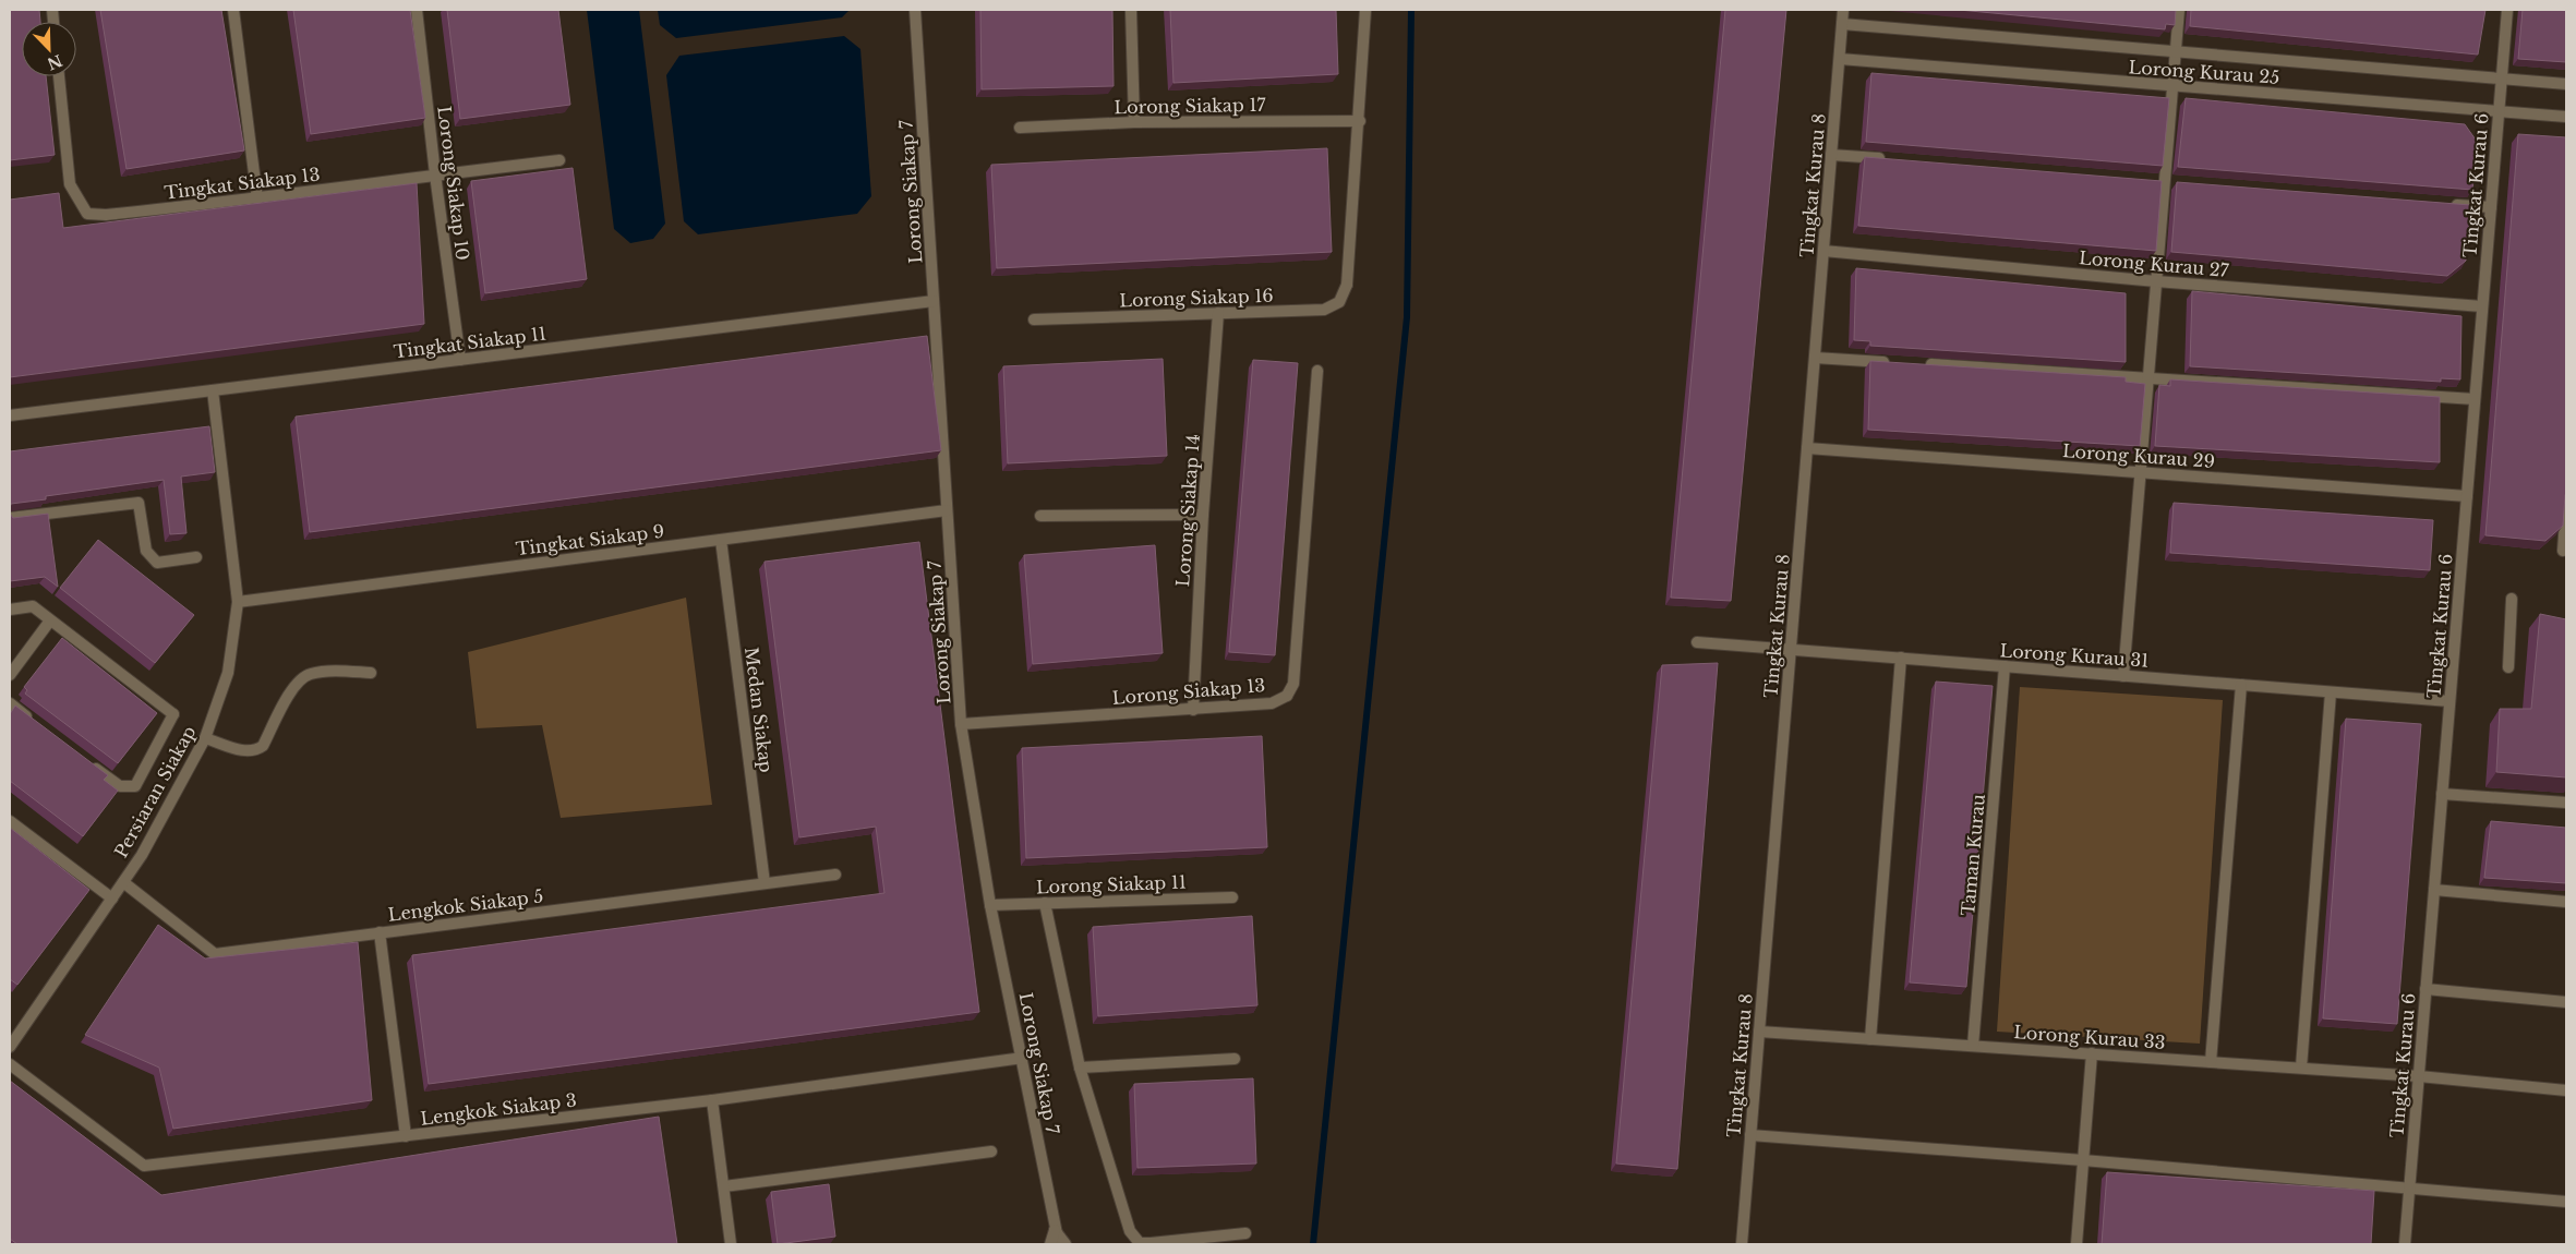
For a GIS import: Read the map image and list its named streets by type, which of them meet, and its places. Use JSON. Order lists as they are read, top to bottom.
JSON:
{
  "streets": {
    "street": [
      "Lorong Kurau 25",
      "Lorong Siakap 17",
      "Tingkat Siakap 13",
      "Lorong Siakap 10",
      "Tingkat Kurau 8",
      "Tingkat Kurau 6",
      "Lorong Siakap 7",
      "Lorong Kurau 27",
      "Lorong Siakap 16",
      "Tingkat Siakap 11",
      "Lorong Kurau 29",
      "Lorong Siakap 14",
      "Tingkat Siakap 9",
      "Lorong Kurau 31",
      "Lorong Siakap 13",
      "Medan Siakap",
      "Persiaran Siakap",
      "Taman Kurau",
      "Lorong Siakap 11",
      "Lengkok Siakap 5",
      "Lorong Kurau 33",
      "Lengkok Siakap 3"
    ]
  },
  "crossings": [
    ["Lorong Kurau 25", "Tingkat Kurau 8"],
    ["Lorong Kurau 25", "Tingkat Kurau 6"],
    ["Lorong Siakap 17", "Lorong Siakap 16"],
    ["Tingkat Siakap 13", "Lorong Siakap 10"],
    ["Lorong Siakap 10", "Tingkat Siakap 11"],
    ["Tingkat Kurau 8", "Lorong Kurau 27"],
    ["Tingkat Kurau 8", "Lorong Kurau 29"],
    ["Tingkat Kurau 8", "Lorong Kurau 31"],
    ["Tingkat Kurau 8", "Lorong Kurau 33"],
    ["Tingkat Kurau 6", "Lorong Kurau 27"],
    ["Tingkat Kurau 6", "Lorong Kurau 29"],
    ["Tingkat Kurau 6", "Lorong Kurau 31"],
    ["Tingkat Kurau 6", "Lorong Kurau 33"],
    ["Lorong Siakap 7", "Tingkat Siakap 11"],
    ["Lorong Siakap 7", "Tingkat Siakap 9"],
    ["Lorong Siakap 7", "Lorong Siakap 13"],
    ["Lorong Siakap 7", "Lorong Siakap 11"],
    ["Lorong Siakap 7", "Lengkok Siakap 3"],
    ["Lorong Siakap 16", "Lorong Siakap 14"],
    ["Tingkat Siakap 11", "Persiaran Siakap"],
    ["Lorong Siakap 14", "Lorong Siakap 13"],
    ["Tingkat Siakap 9", "Medan Siakap"],
    ["Tingkat Siakap 9", "Persiaran Siakap"],
    ["Lorong Kurau 31", "Taman Kurau"],
    ["Medan Siakap", "Lengkok Siakap 5"],
    ["Persiaran Siakap", "Lengkok Siakap 5"],
    ["Taman Kurau", "Lorong Kurau 33"]
  ],
  "north": "bottom right"
}
